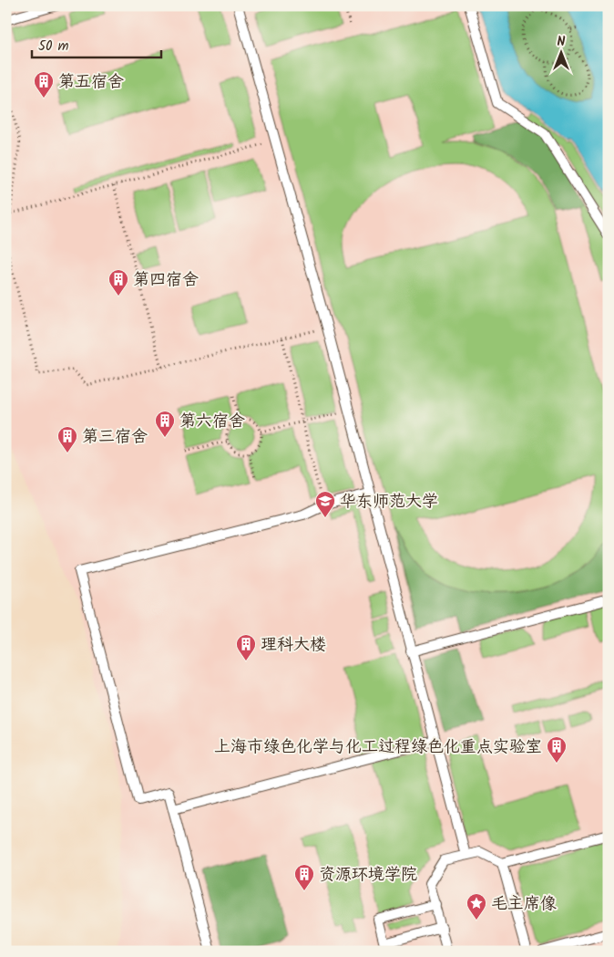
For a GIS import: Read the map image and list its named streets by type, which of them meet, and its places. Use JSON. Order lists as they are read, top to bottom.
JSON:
{
  "places": {
    "building": [
      "第五宿舍",
      "第四宿舍",
      "第六宿舍",
      "第三宿舍",
      "理科大楼",
      "上海市绿色化学与化工过程绿色化重点实验室",
      "资源环境学院"
    ],
    "school or university": ["华东师范大学"],
    "place": ["毛主席像"]
  },
  "scale_bar": "50 m",
  "north": "top"
}
